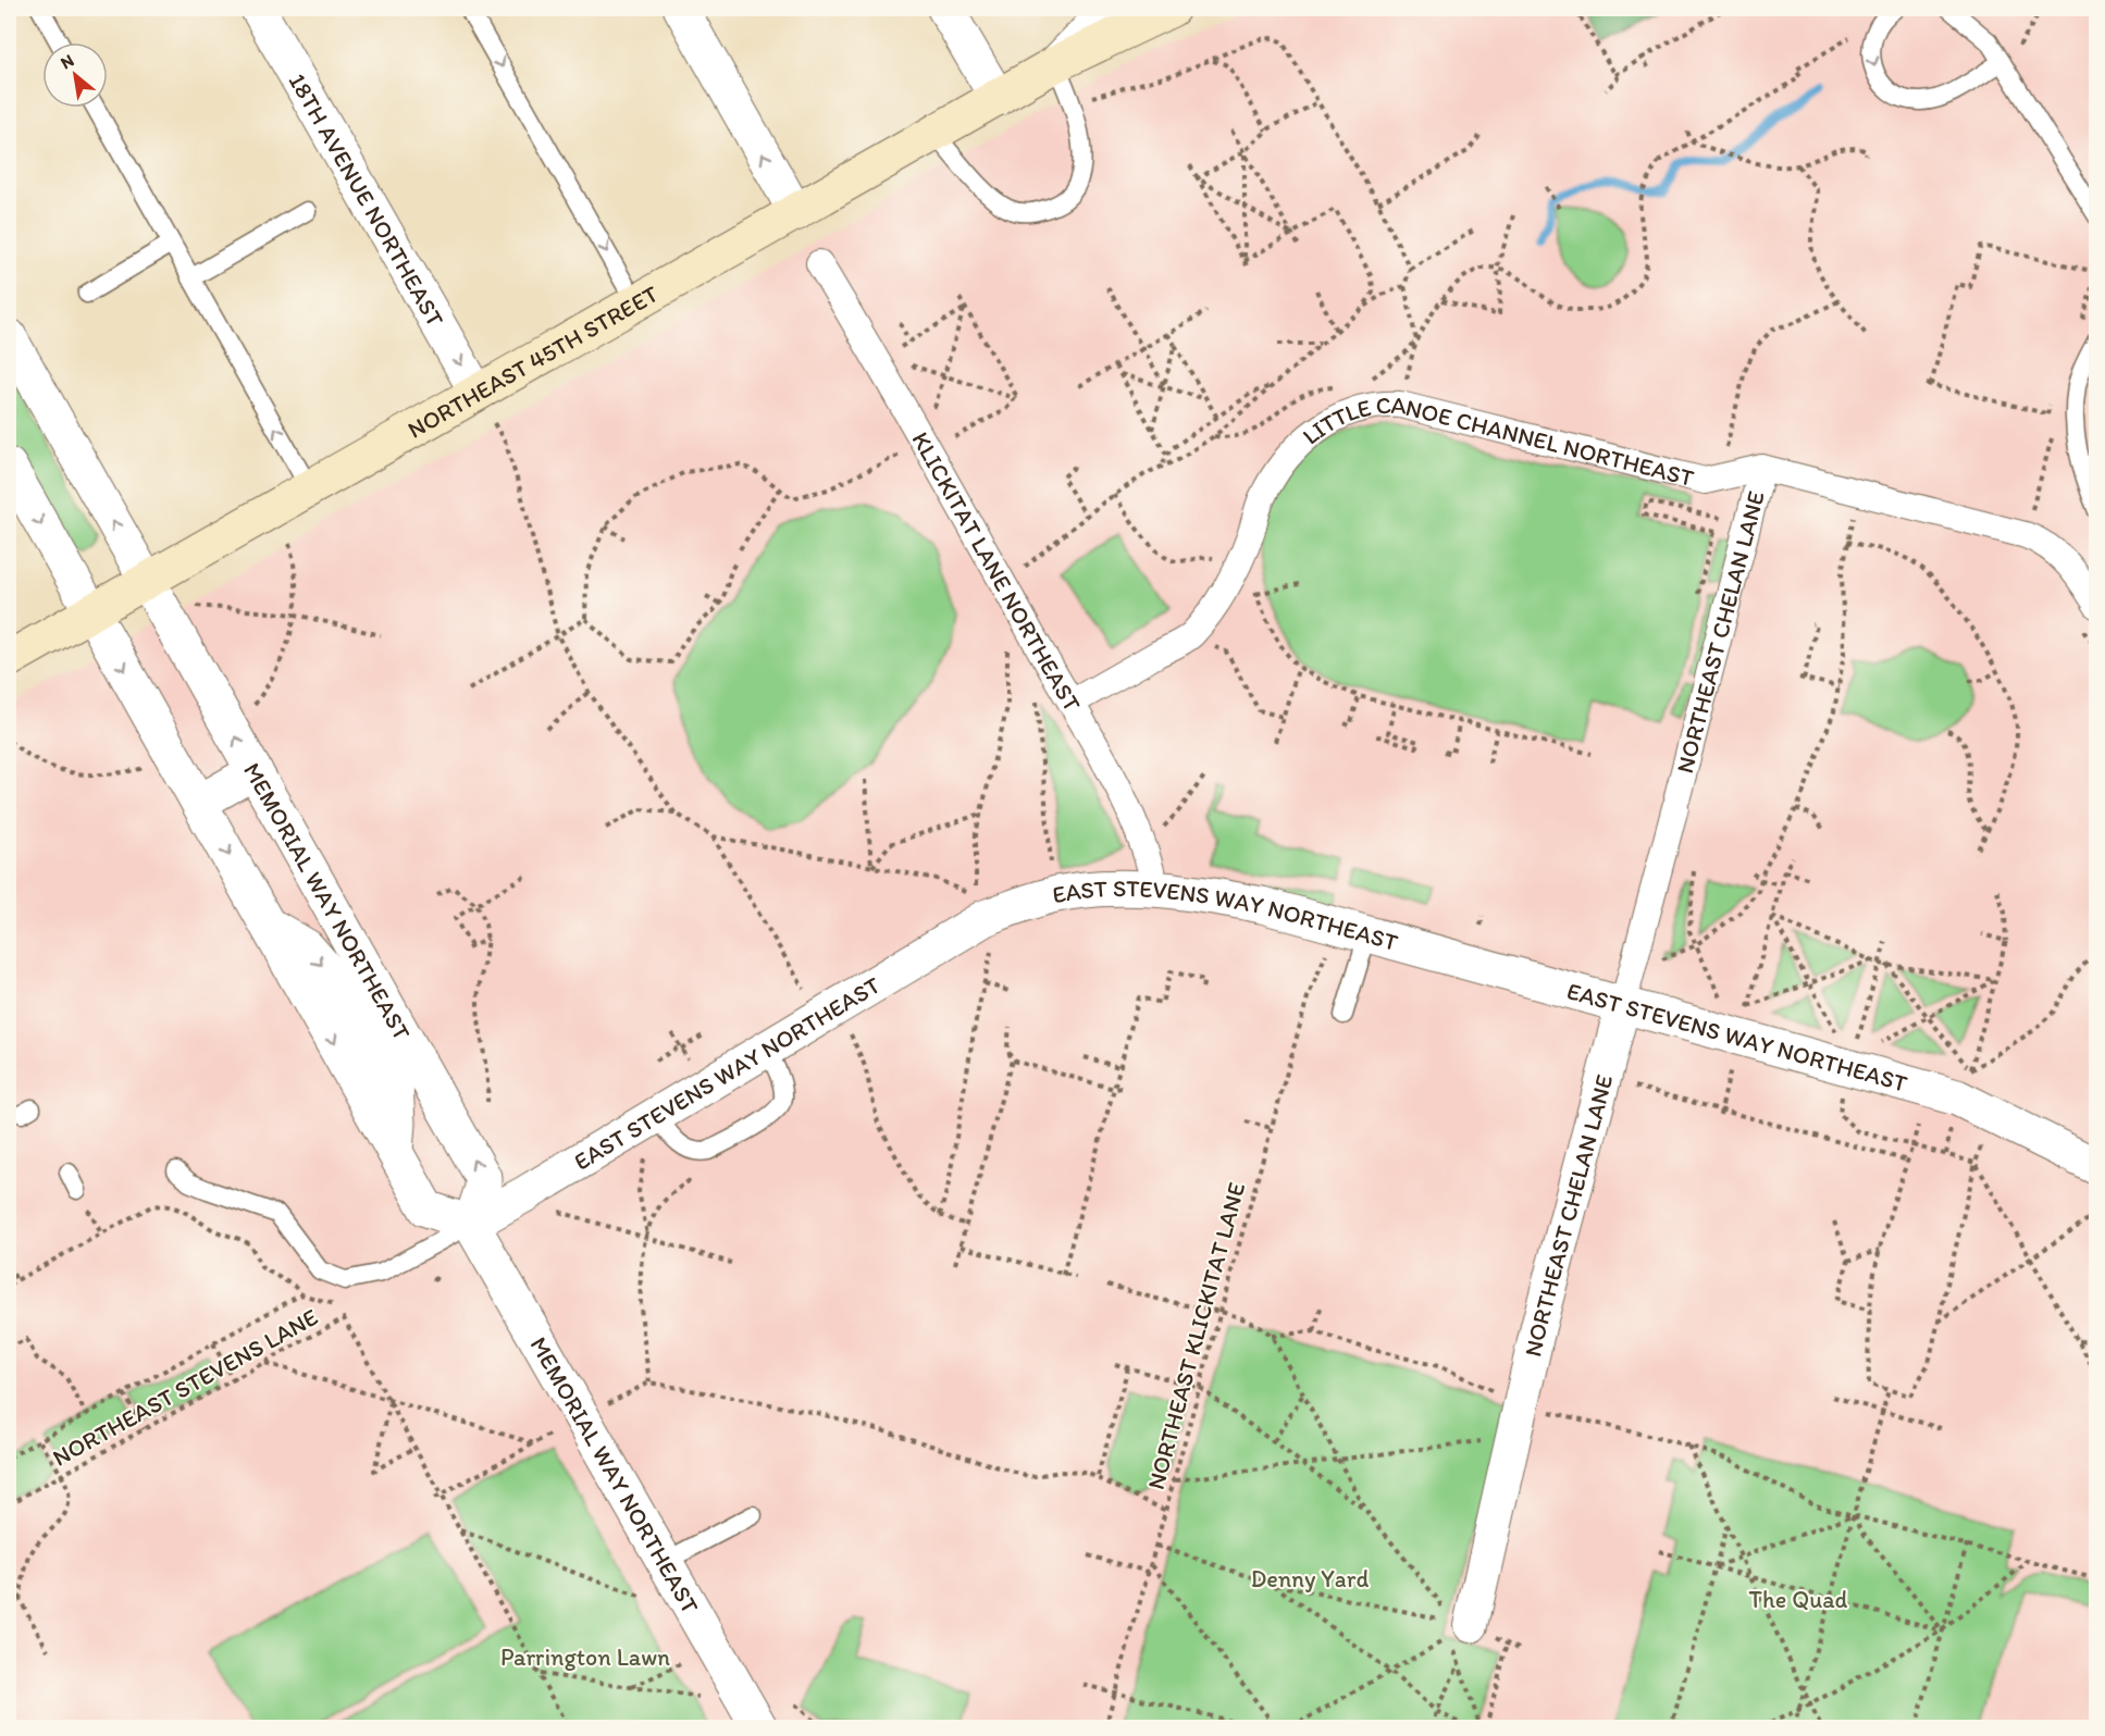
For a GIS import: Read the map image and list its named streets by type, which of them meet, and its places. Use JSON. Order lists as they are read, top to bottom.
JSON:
{
  "streets": {
    "main road": ["NORTHEAST 45TH STREET"],
    "street": [
      "18TH AVENUE NORTHEAST",
      "LITTLE CANOE CHANNEL NORTHEAST",
      "KLICKITAT LANE NORTHEAST",
      "NORTHEAST CHELAN LANE",
      "MEMORIAL WAY NORTHEAST",
      "EAST STEVENS WAY NORTHEAST"
    ],
    "path": ["NORTHEAST KLICKITAT LANE", "NORTHEAST STEVENS LANE"]
  },
  "crossings": [
    ["18TH AVENUE NORTHEAST", "NORTHEAST 45TH STREET"],
    ["NORTHEAST 45TH STREET", "MEMORIAL WAY NORTHEAST"],
    ["LITTLE CANOE CHANNEL NORTHEAST", "KLICKITAT LANE NORTHEAST"],
    ["LITTLE CANOE CHANNEL NORTHEAST", "NORTHEAST CHELAN LANE"],
    ["KLICKITAT LANE NORTHEAST", "EAST STEVENS WAY NORTHEAST"],
    ["NORTHEAST CHELAN LANE", "EAST STEVENS WAY NORTHEAST"],
    ["MEMORIAL WAY NORTHEAST", "EAST STEVENS WAY NORTHEAST"]
  ],
  "one_way": ["18TH AVENUE NORTHEAST"],
  "parks": ["Denny Yard", "The Quad", "Parrington Lawn"],
  "north": "top left"
}
